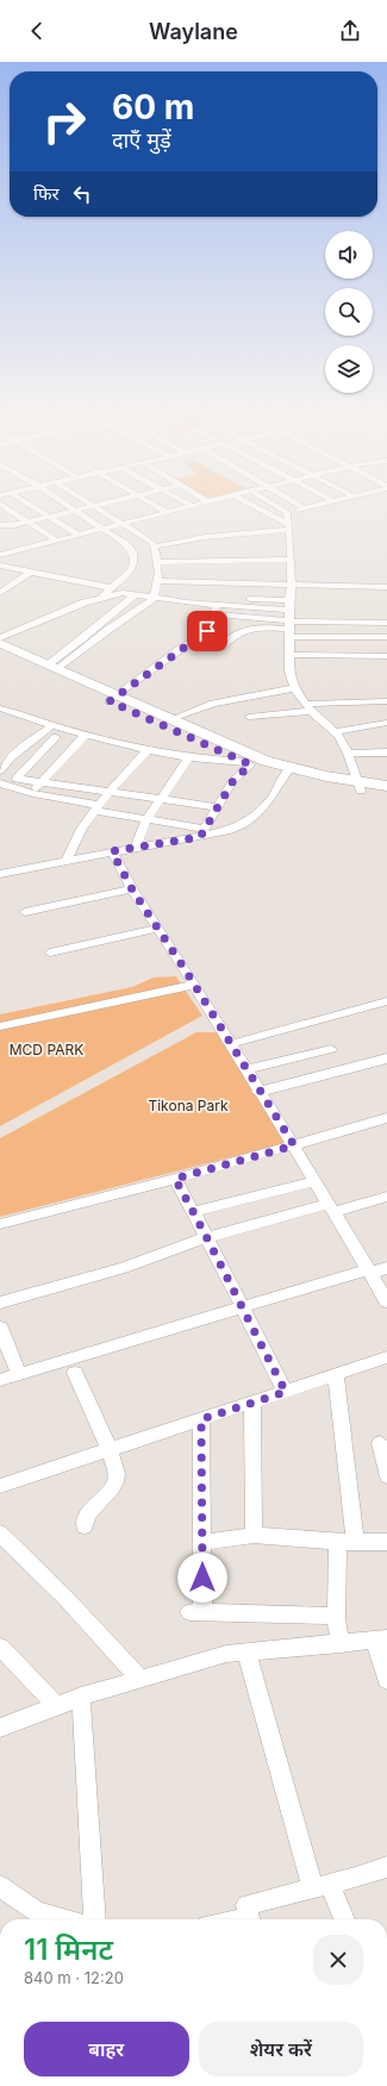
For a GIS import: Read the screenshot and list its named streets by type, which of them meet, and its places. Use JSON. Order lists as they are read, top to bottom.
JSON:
{
  "parks": ["MCD PARK", "Tikona Park"],
  "page": {
    "header": "Waylane",
    "turn": ["60 m", "दाएँ मुड़ें"],
    "then": "फिर",
    "heading": ["11 मिनट", "840 m · 12:20"],
    "buttons": ["बाहर", "शेयर करें"]
  }
}
